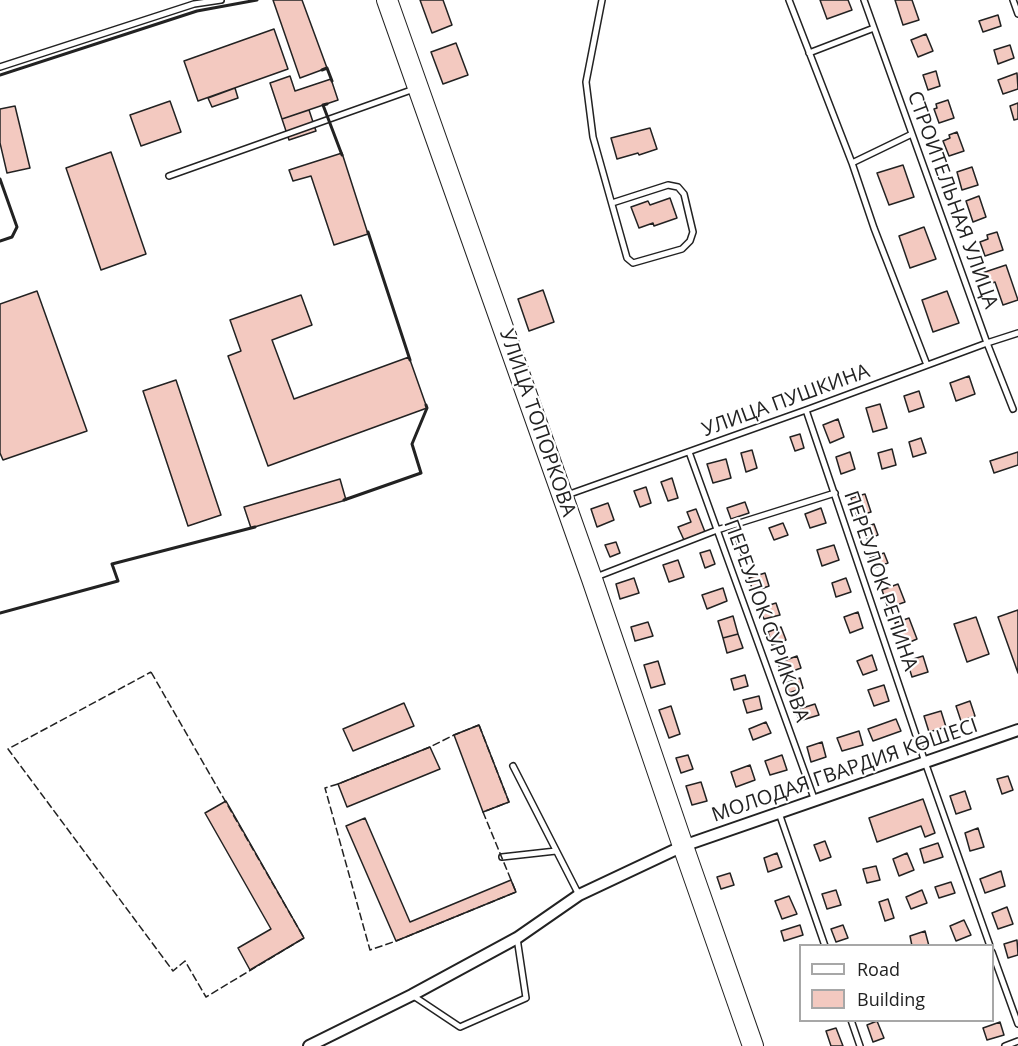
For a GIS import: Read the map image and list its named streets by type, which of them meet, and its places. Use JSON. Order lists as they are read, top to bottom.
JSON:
{
  "streets": {
    "highway": ["УЛИЦА ТОПОРКОВА"],
    "street": ["МОЛОДАЯ ГВАРДИЯ КӨШЕСІ"],
    "lane": [
      "СТРОИТЕЛЬНАЯ УЛИЦА",
      "УЛИЦА ПУШКИНА",
      "ПЕРЕУЛОК РЕПИНА",
      "ПЕРЕУЛОК СУРИКОВА"
    ]
  },
  "crossings": [
    ["СТРОИТЕЛЬНАЯ УЛИЦА", "УЛИЦА ПУШКИНА"],
    ["УЛИЦА ПУШКИНА", "УЛИЦА ТОПОРКОВА"],
    ["УЛИЦА ПУШКИНА", "ПЕРЕУЛОК РЕПИНА"],
    ["УЛИЦА ПУШКИНА", "ПЕРЕУЛОК СУРИКОВА"],
    ["УЛИЦА ТОПОРКОВА", "МОЛОДАЯ ГВАРДИЯ КӨШЕСІ"],
    ["ПЕРЕУЛОК РЕПИНА", "МОЛОДАЯ ГВАРДИЯ КӨШЕСІ"],
    ["ПЕРЕУЛОК СУРИКОВА", "МОЛОДАЯ ГВАРДИЯ КӨШЕСІ"]
  ],
  "legend": ["Road", "Building"]
}
